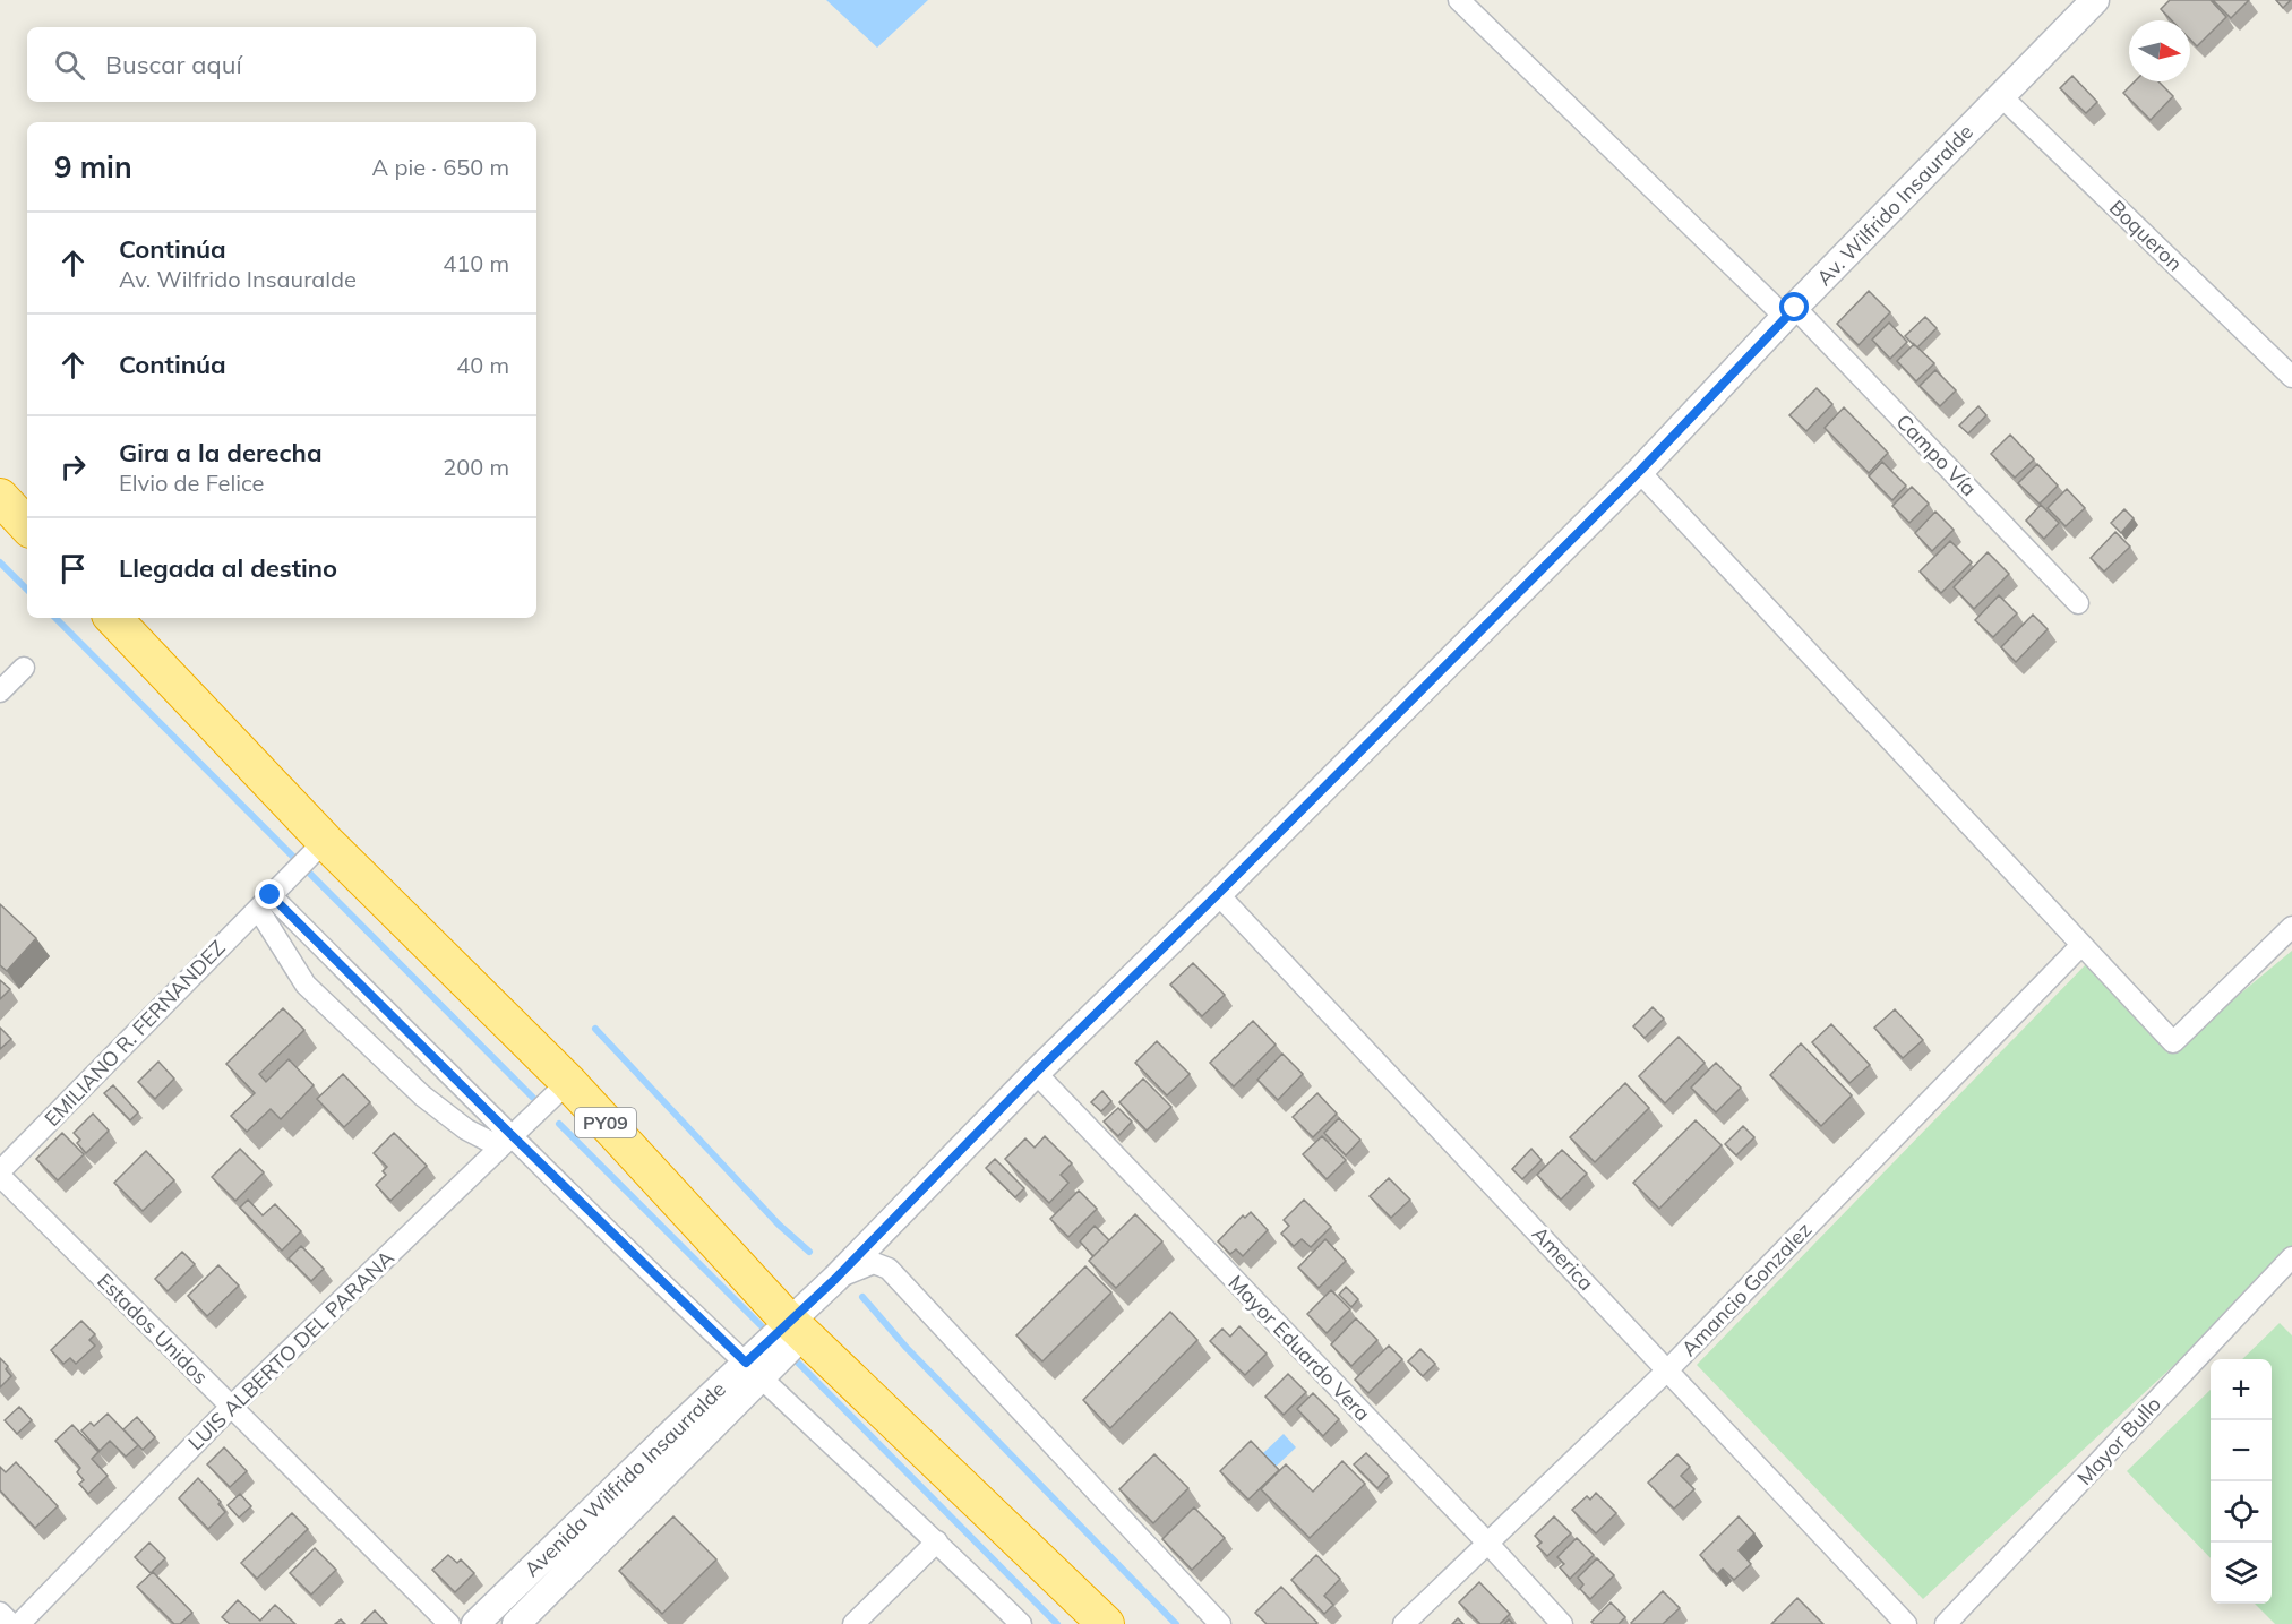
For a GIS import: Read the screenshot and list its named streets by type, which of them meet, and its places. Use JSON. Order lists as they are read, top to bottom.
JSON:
{
  "streets": {
    "highway": ["PY09"],
    "street": [
      "Av. Wilfrido Insauralde",
      "Boqueron",
      "Campo Vía",
      "EMILIANO R. FERNANDEZ",
      "America",
      "Amancio Gonzalez",
      "Estados Unidos",
      "Mayor Eduardo Vera",
      "LUIS ALBERTO DEL PARANA",
      "Mayor Bullo",
      "Avenida Wilfrido Insaurralde"
    ]
  },
  "crossings": [
    ["Av. Wilfrido Insauralde", "Boqueron"],
    ["Av. Wilfrido Insauralde", "Campo Vía"],
    ["Av. Wilfrido Insauralde", "America"],
    ["Av. Wilfrido Insauralde", "Mayor Eduardo Vera"],
    ["Av. Wilfrido Insauralde", "Avenida Wilfrido Insaurralde"],
    ["EMILIANO R. FERNANDEZ", "PY09"],
    ["PY09", "LUIS ALBERTO DEL PARANA"],
    ["PY09", "Avenida Wilfrido Insaurralde"],
    ["America", "Amancio Gonzalez"],
    ["Amancio Gonzalez", "Mayor Eduardo Vera"],
    ["Estados Unidos", "LUIS ALBERTO DEL PARANA"]
  ],
  "north": "right",
  "page": {
    "search": "Buscar aquí",
    "heading": ["9 min", "A pie · 650 m"],
    "list": [
      ["Continúa", "Av. Wilfrido Insauralde", "410 m"],
      ["Continúa", "40 m"],
      ["Gira a la derecha", "Elvio de Felice", "200 m"],
      "Llegada al destino"
    ],
    "map_buttons": ["+", "−"]
  }
}
